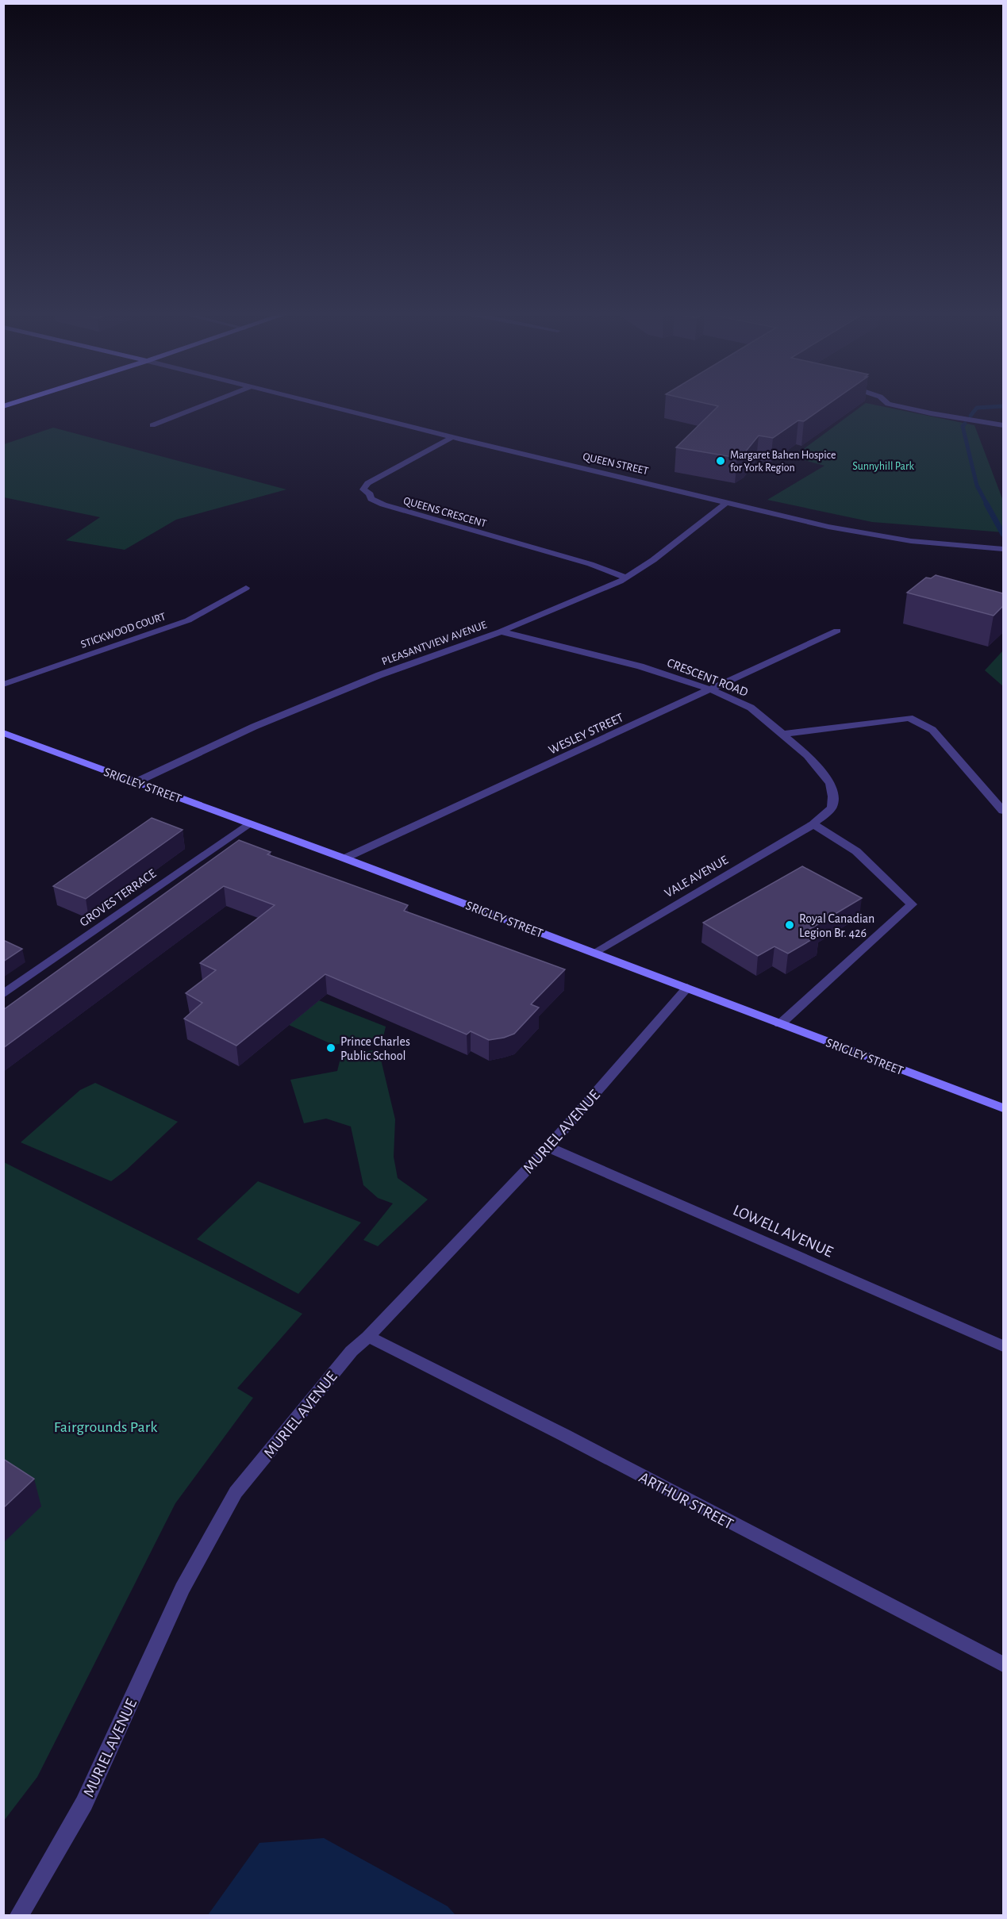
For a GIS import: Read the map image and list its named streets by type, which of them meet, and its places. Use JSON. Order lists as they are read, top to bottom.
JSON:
{
  "streets": {
    "street": [
      "QUEEN STREET",
      "QUEENS CRESCENT",
      "STICKWOOD COURT",
      "PLEASANTVIEW AVENUE",
      "CRESCENT ROAD",
      "WESLEY STREET",
      "SRIGLEY STREET",
      "VALE AVENUE",
      "GROVES TERRACE",
      "MURIEL AVENUE",
      "LOWELL AVENUE",
      "ARTHUR STREET"
    ]
  },
  "crossings": [
    ["QUEEN STREET", "QUEENS CRESCENT"],
    ["QUEEN STREET", "PLEASANTVIEW AVENUE"],
    ["QUEENS CRESCENT", "PLEASANTVIEW AVENUE"],
    ["PLEASANTVIEW AVENUE", "CRESCENT ROAD"],
    ["PLEASANTVIEW AVENUE", "SRIGLEY STREET"],
    ["CRESCENT ROAD", "WESLEY STREET"],
    ["CRESCENT ROAD", "VALE AVENUE"],
    ["WESLEY STREET", "SRIGLEY STREET"],
    ["SRIGLEY STREET", "VALE AVENUE"],
    ["SRIGLEY STREET", "GROVES TERRACE"],
    ["SRIGLEY STREET", "MURIEL AVENUE"],
    ["MURIEL AVENUE", "LOWELL AVENUE"],
    ["MURIEL AVENUE", "ARTHUR STREET"]
  ],
  "parks": ["Sunnyhill Park", "Fairgrounds Park"],
  "places": ["Margaret Bahen Hospice for York Region", "Royal Canadian Legion Br. 426", "Prince Charles Public School"]
}
